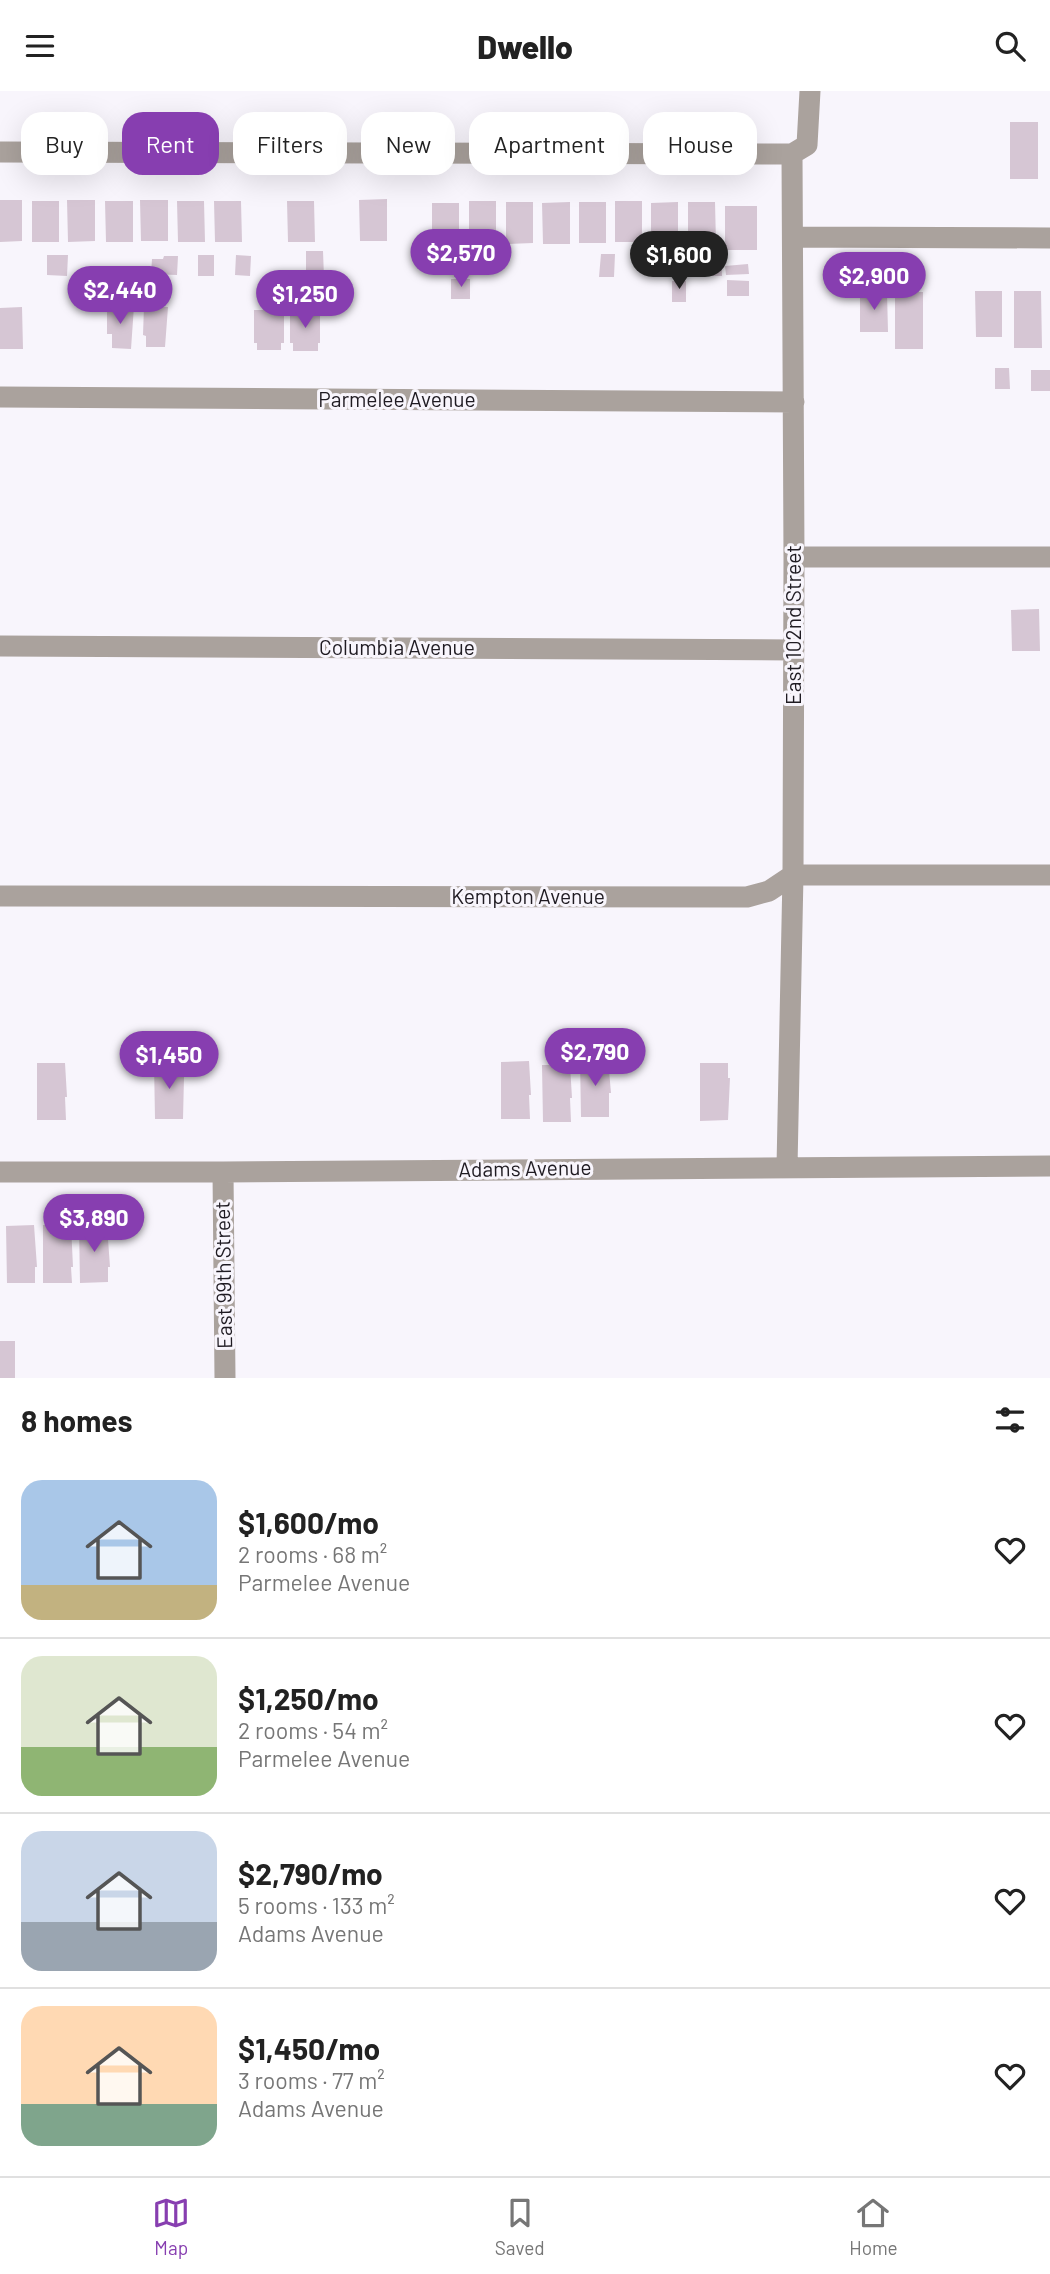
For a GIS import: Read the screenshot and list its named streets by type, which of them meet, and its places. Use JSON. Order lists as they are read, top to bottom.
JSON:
{
  "streets": {
    "street": [
      "Parmelee Avenue",
      "East 102nd Street",
      "Columbia Avenue",
      "Kempton Avenue",
      "Adams Avenue",
      "East 99th Street"
    ]
  },
  "crossings": [
    ["Parmelee Avenue", "East 102nd Street"],
    ["East 102nd Street", "Columbia Avenue"],
    ["East 102nd Street", "Kempton Avenue"],
    ["East 102nd Street", "Adams Avenue"],
    ["Adams Avenue", "East 99th Street"]
  ],
  "page": {
    "header": "Dwello",
    "chip": [
      "Buy",
      "Rent",
      "Filters",
      "New",
      "Apartment",
      "House"
    ],
    "price": [
      "$2,570",
      "$1,600",
      "$2,900",
      "$2,440",
      "$1,250",
      "$2,790",
      "$1,450",
      "$3,890"
    ],
    "heading": "8 homes",
    "list": [
      {
        "name": "$1,600/mo",
        "note": "2 rooms · 68 m² · Parmelee Avenue"
      },
      {
        "name": "$1,250/mo",
        "note": "2 rooms · 54 m² · Parmelee Avenue"
      },
      {
        "name": "$2,790/mo",
        "note": "5 rooms · 133 m² · Adams Avenue"
      },
      {
        "name": "$1,450/mo",
        "note": "3 rooms · 77 m² · Adams Avenue"
      }
    ],
    "tabs": ["Map", "Saved", "Home"]
  }
}
